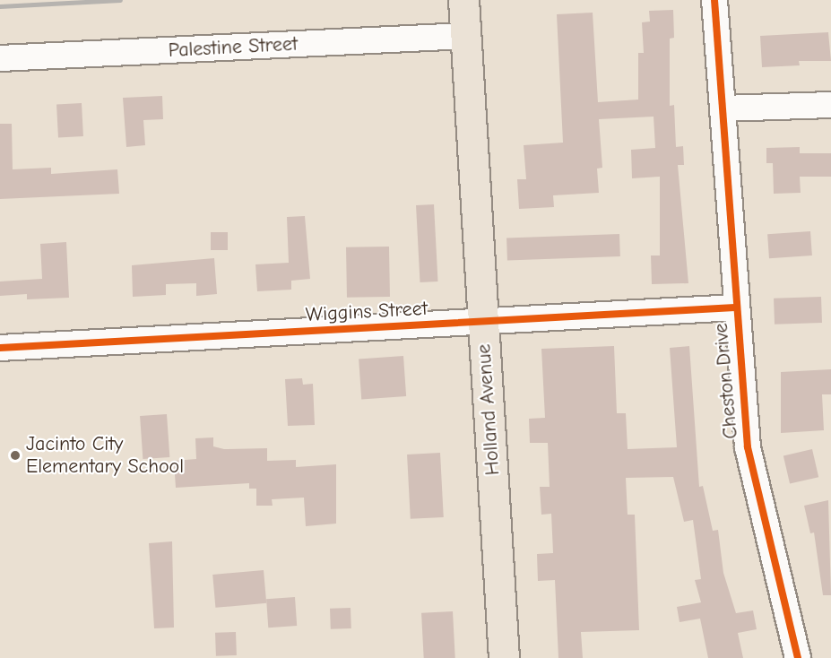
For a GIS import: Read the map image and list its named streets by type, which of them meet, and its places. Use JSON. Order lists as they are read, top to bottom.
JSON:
{
  "streets": {
    "main road": ["Holland Avenue"],
    "street": ["Palestine Street", "Wiggins Street", "Cheston Drive"]
  },
  "crossings": [
    ["Palestine Street", "Holland Avenue"],
    ["Wiggins Street", "Cheston Drive"],
    ["Wiggins Street", "Holland Avenue"]
  ],
  "places": ["Jacinto City Elementary School"]
}
